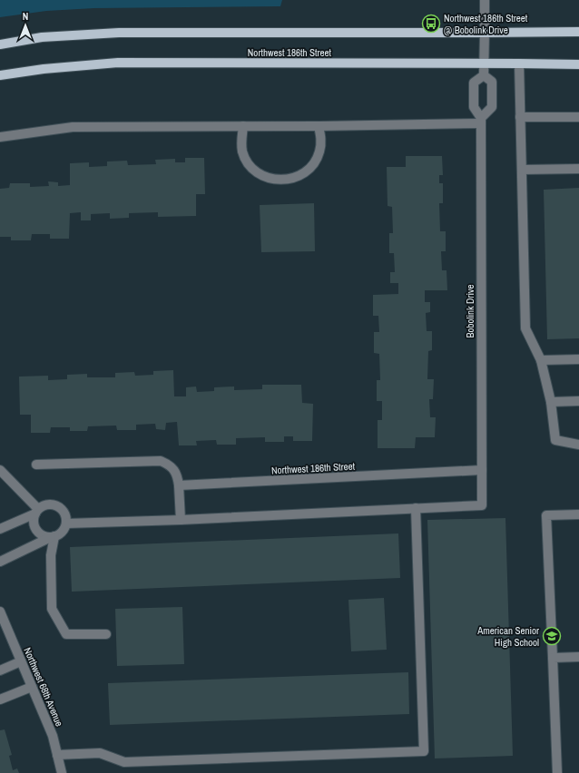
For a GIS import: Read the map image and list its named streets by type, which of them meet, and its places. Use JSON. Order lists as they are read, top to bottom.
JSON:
{
  "streets": {
    "main road": ["Northwest 186th Street"],
    "street": ["Bobolink Drive", "Northwest 68th Avenue"]
  },
  "crossings": [
    ["Northwest 186th Street", "Bobolink Drive"]
  ],
  "places": {
    "bus stop": ["Northwest 186th Street @ Bobolink Drive"],
    "school or university": ["American Senior High School"]
  },
  "north": "top"
}
